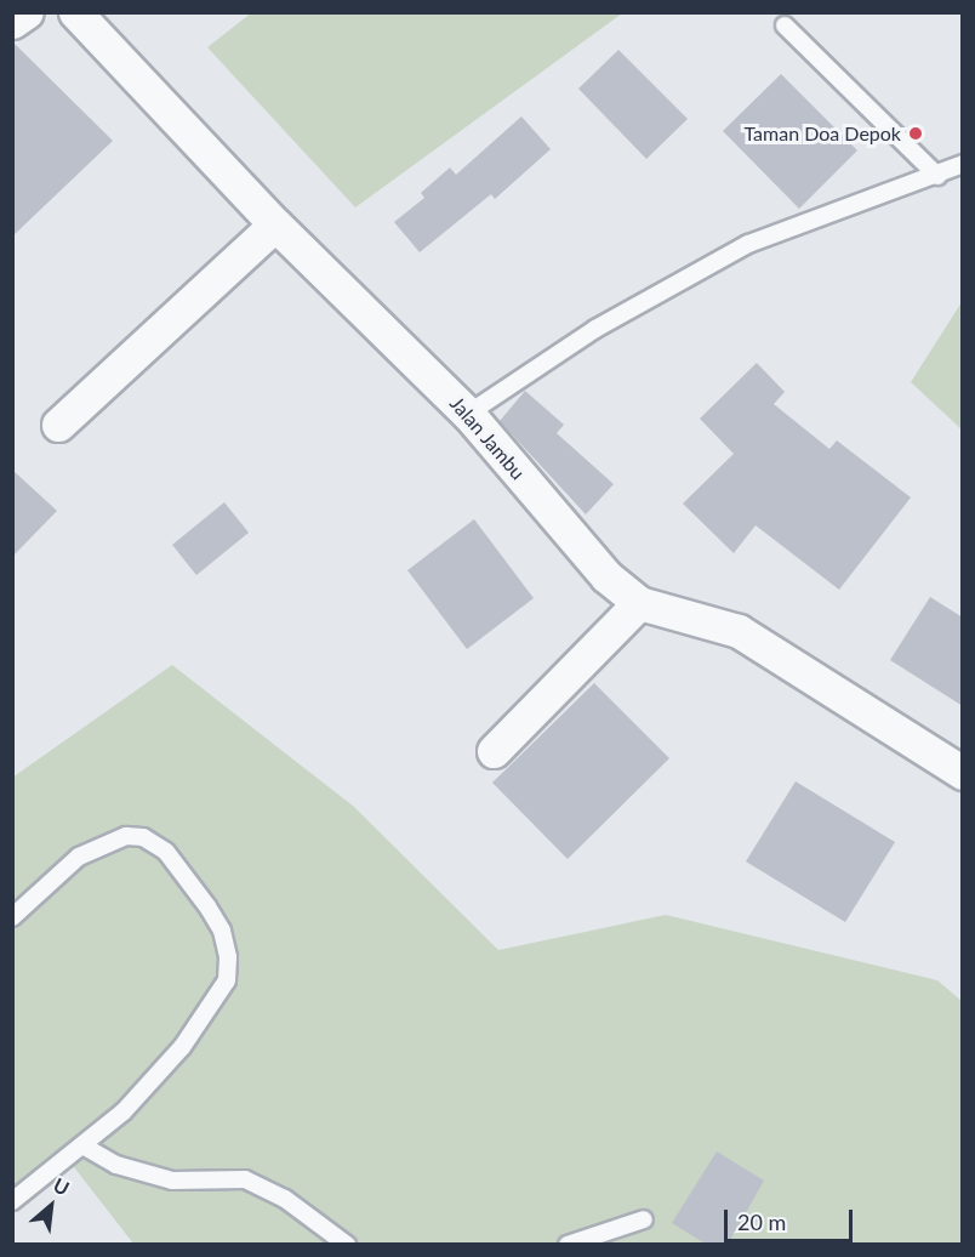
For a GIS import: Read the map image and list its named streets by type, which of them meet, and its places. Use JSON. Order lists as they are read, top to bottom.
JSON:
{
  "streets": {
    "street": ["Jalan Jambu"]
  },
  "places": ["Taman Doa Depok"],
  "scale_bar": "20 m",
  "north": "top right"
}
